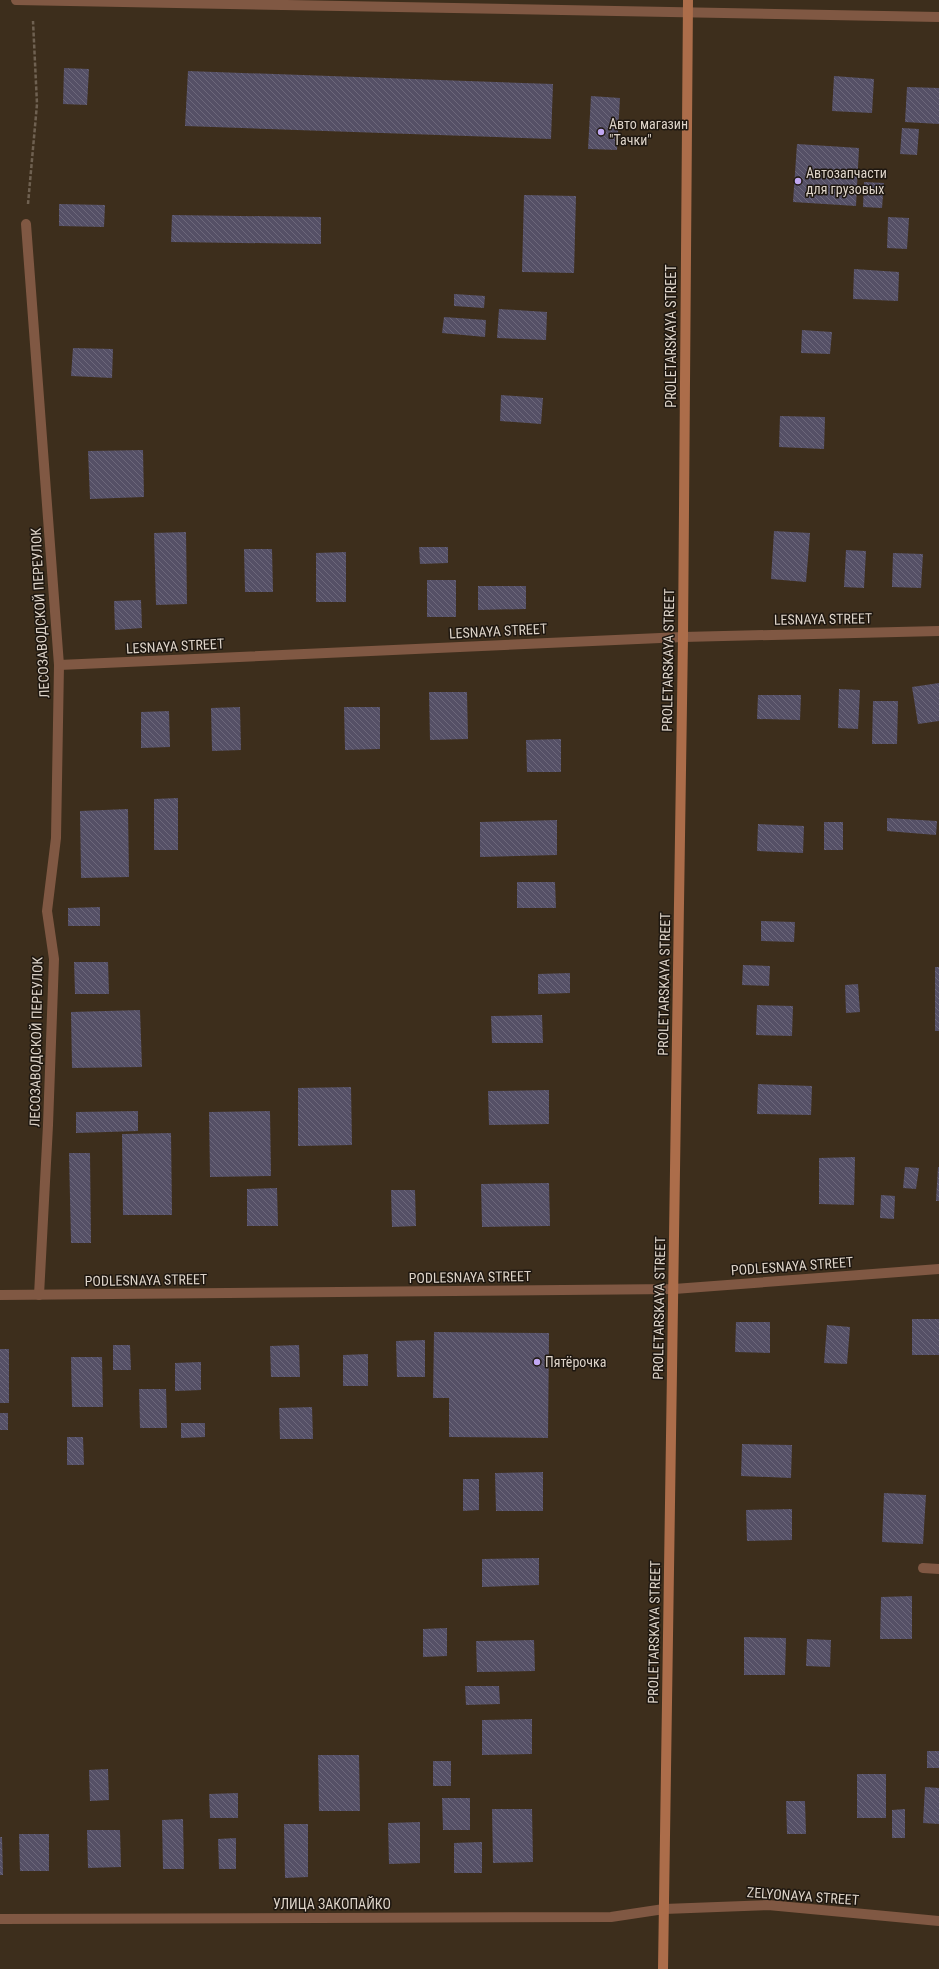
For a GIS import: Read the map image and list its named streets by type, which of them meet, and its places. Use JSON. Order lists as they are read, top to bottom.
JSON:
{
  "streets": {
    "street": [
      "PROLETARSKAYA STREET",
      "ЛЕСОЗАВОДСКОЙ ПЕРЕУЛОК",
      "LESNAYA STREET",
      "PODLESNAYA STREET",
      "ZELYONAYA STREET",
      "УЛИЦА ЗАКОПАЙКО"
    ]
  },
  "crossings": [
    ["PROLETARSKAYA STREET", "LESNAYA STREET"],
    ["PROLETARSKAYA STREET", "PODLESNAYA STREET"],
    ["PROLETARSKAYA STREET", "ZELYONAYA STREET"],
    ["PROLETARSKAYA STREET", "УЛИЦА ЗАКОПАЙКО"],
    ["ЛЕСОЗАВОДСКОЙ ПЕРЕУЛОК", "LESNAYA STREET"],
    ["ЛЕСОЗАВОДСКОЙ ПЕРЕУЛОК", "PODLESNAYA STREET"],
    ["ZELYONAYA STREET", "УЛИЦА ЗАКОПАЙКО"]
  ],
  "places": ["Авто магазин \"Тачки\"", "Автозапчасти для грузовых", "Пятёрочка"]
}
